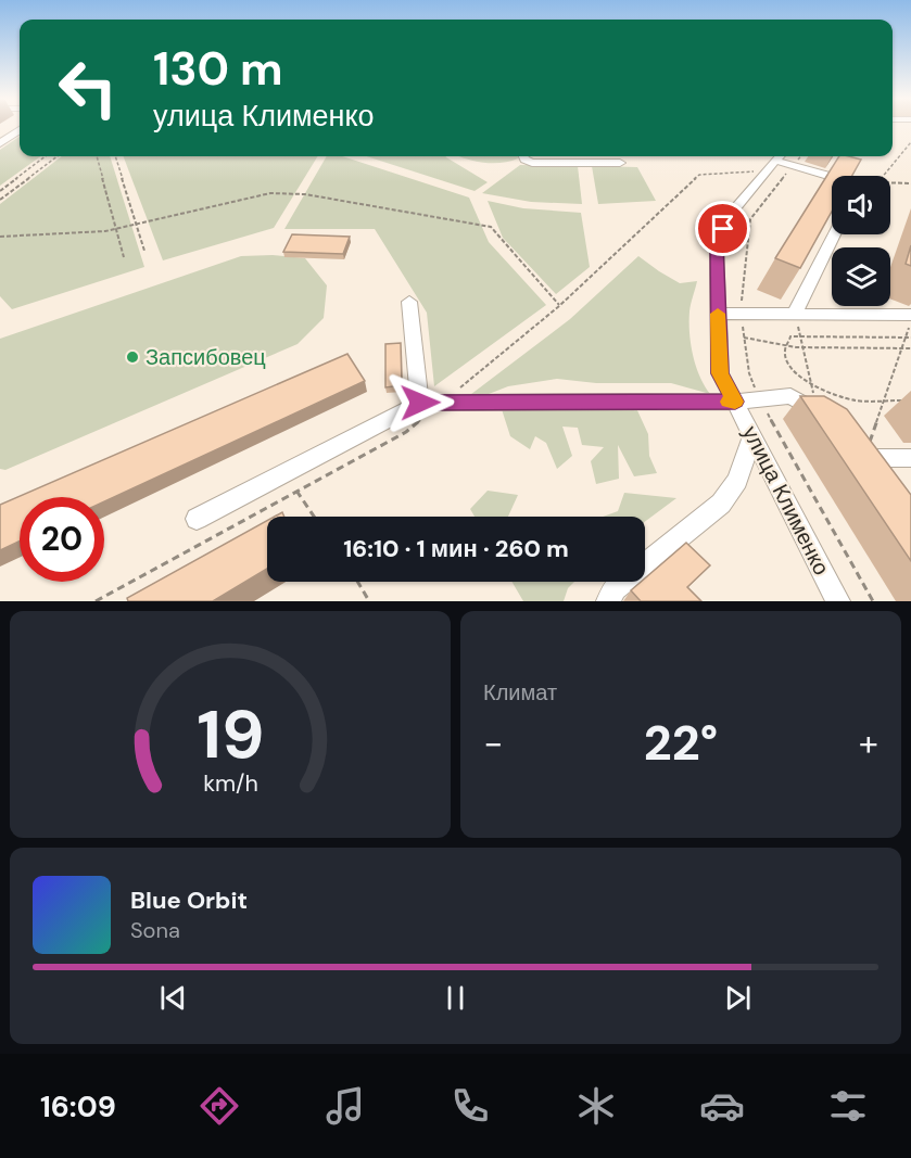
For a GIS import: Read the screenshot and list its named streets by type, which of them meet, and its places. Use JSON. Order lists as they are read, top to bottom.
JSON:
{
  "streets": {
    "street": ["улица Клименко"]
  },
  "places": ["Запсибовец"],
  "page": {
    "turn": ["130 m", "улица Клименко"],
    "limit": "20",
    "trip": "16:10 · 1 мин · 260 m",
    "tile": "Климат",
    "heat": ["−", "22°", "+"],
    "song": ["Blue Orbit", "Sona"],
    "tabs": "16:09",
    "gauge": ["19", "km/h"]
  }
}
